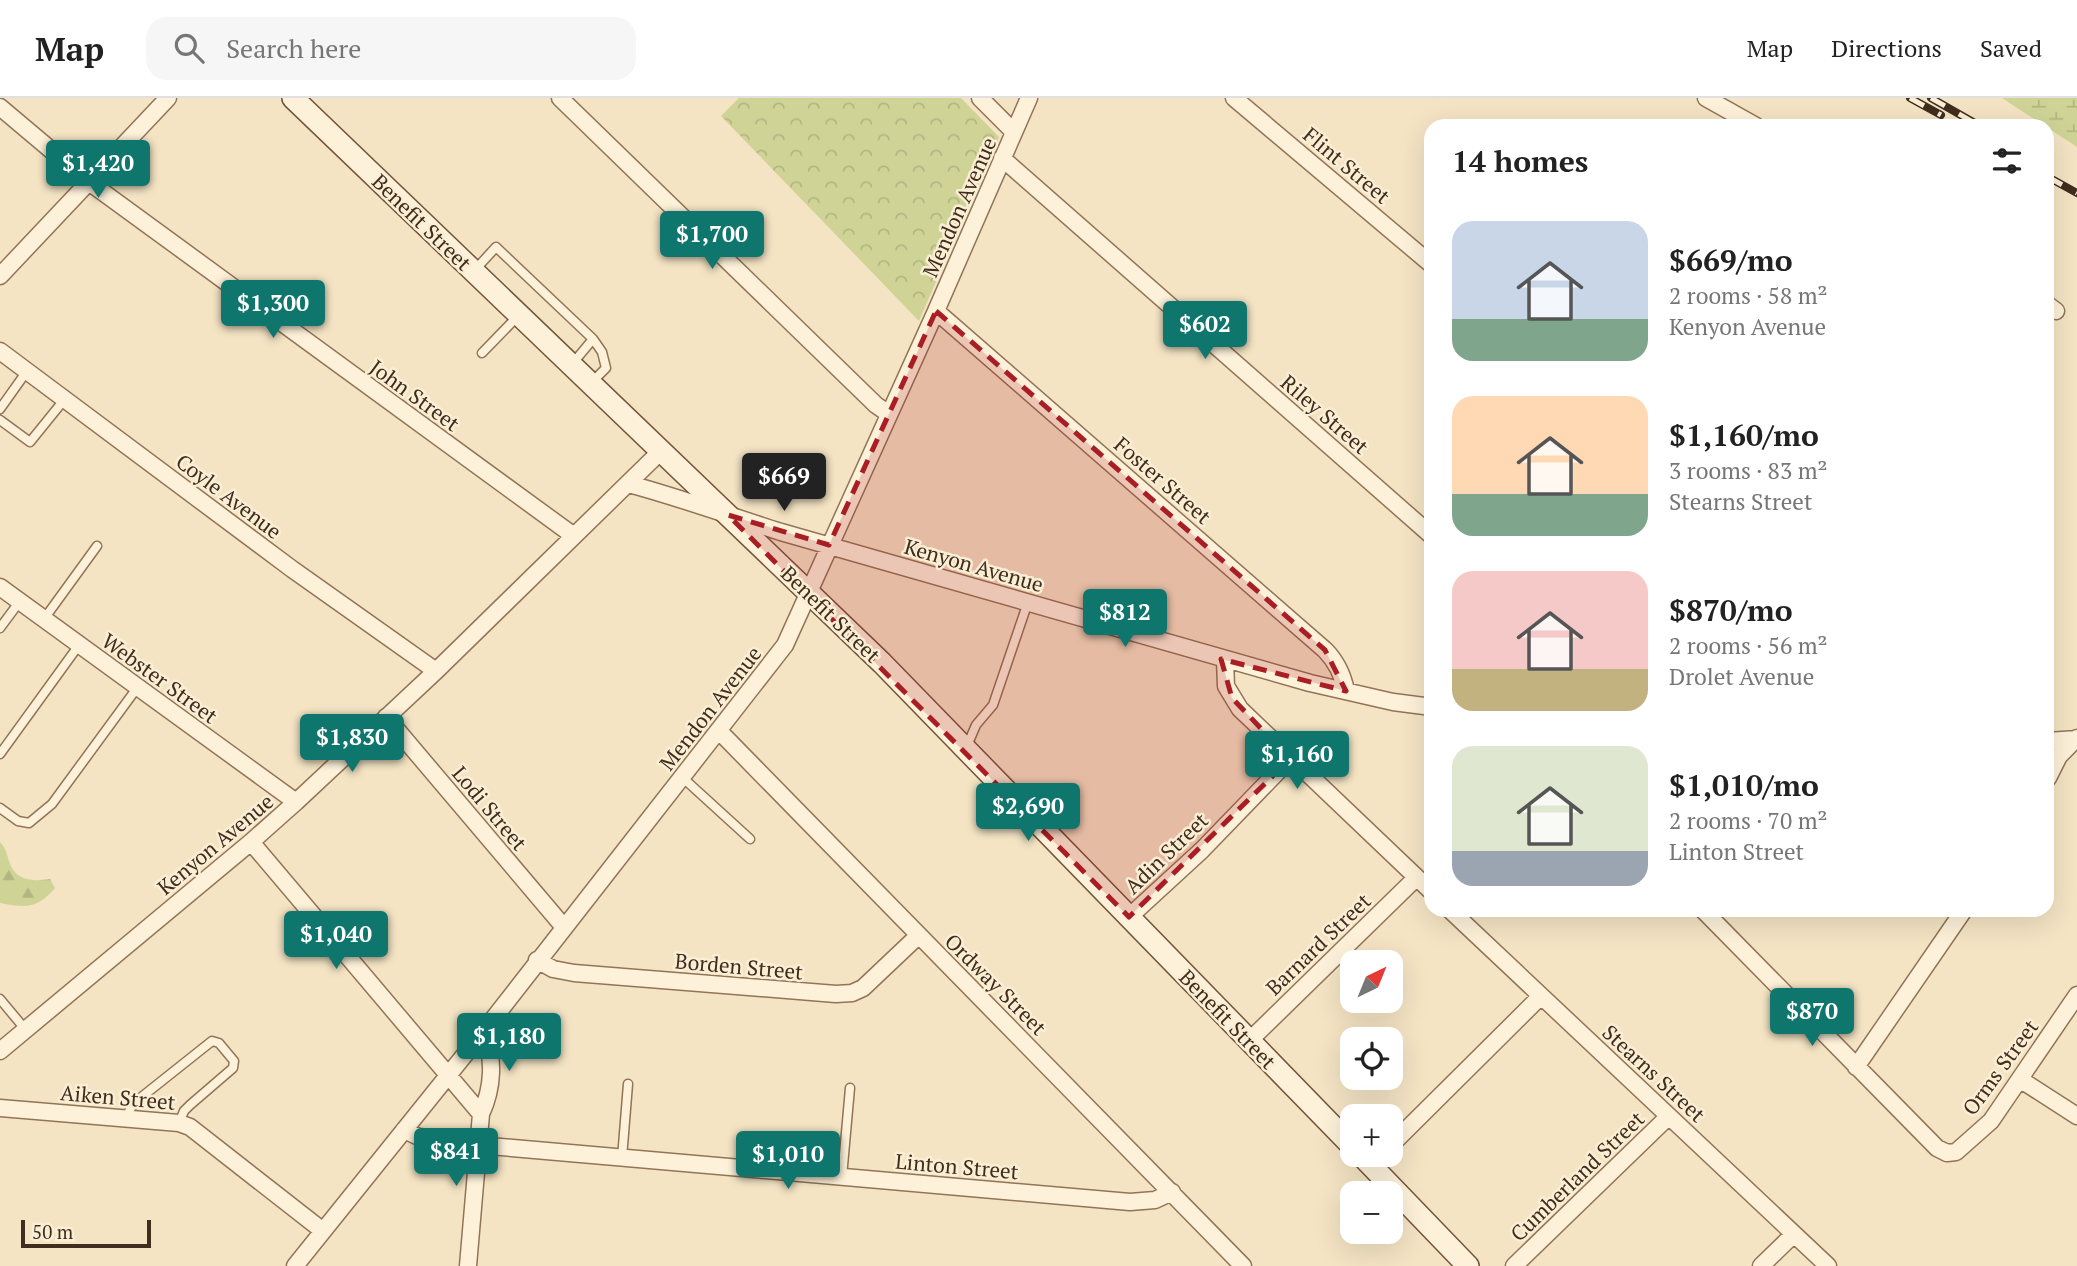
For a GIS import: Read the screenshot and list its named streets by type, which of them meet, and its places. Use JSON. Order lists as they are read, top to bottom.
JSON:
{
  "streets": {
    "street": [
      "Flint Street",
      "Mendon Avenue",
      "Benefit Street",
      "John Street",
      "Riley Street",
      "Foster Street",
      "Coyle Avenue",
      "Kenyon Avenue",
      "Webster Street",
      "Lodi Street",
      "Adin Street",
      "Barnard Street",
      "Borden Street",
      "Ordway Street",
      "Orms Street",
      "Stearns Street",
      "Aiken Street",
      "Linton Street",
      "Cumberland Street"
    ]
  },
  "crossings": [
    ["Mendon Avenue", "Benefit Street"],
    ["Mendon Avenue", "Riley Street"],
    ["Mendon Avenue", "Foster Street"],
    ["Mendon Avenue", "Kenyon Avenue"],
    ["Mendon Avenue", "Lodi Street"],
    ["Mendon Avenue", "Borden Street"],
    ["Mendon Avenue", "Ordway Street"],
    ["Mendon Avenue", "Aiken Street"],
    ["Mendon Avenue", "Linton Street"],
    ["Benefit Street", "Kenyon Avenue"],
    ["Benefit Street", "Adin Street"],
    ["Benefit Street", "Barnard Street"],
    ["John Street", "Kenyon Avenue"],
    ["Foster Street", "Kenyon Avenue"],
    ["Coyle Avenue", "Kenyon Avenue"],
    ["Kenyon Avenue", "Webster Street"],
    ["Kenyon Avenue", "Lodi Street"],
    ["Borden Street", "Ordway Street"],
    ["Ordway Street", "Linton Street"],
    ["Stearns Street", "Cumberland Street"]
  ],
  "scale_bar": "50 m",
  "north": "top right",
  "page": {
    "header": "Map",
    "search": "Search here",
    "nav": ["Map", "Directions", "Saved"],
    "heading": "14 homes",
    "price": [
      "$1,420",
      "$1,700",
      "$1,300",
      "$602",
      "$669",
      "$812",
      "$1,830",
      "$1,160",
      "$2,690",
      "$1,040",
      "$870",
      "$1,180",
      "$841",
      "$1,010"
    ],
    "list": [
      {
        "name": "$669/mo",
        "note": "2 rooms · 58 m² · Kenyon Avenue"
      },
      {
        "name": "$1,160/mo",
        "note": "3 rooms · 83 m² · Stearns Street"
      },
      {
        "name": "$870/mo",
        "note": "2 rooms · 56 m² · Drolet Avenue"
      },
      {
        "name": "$1,010/mo",
        "note": "2 rooms · 70 m² · Linton Street"
      }
    ],
    "map_buttons": ["+", "−"],
    "scale": "50 m"
  }
}
